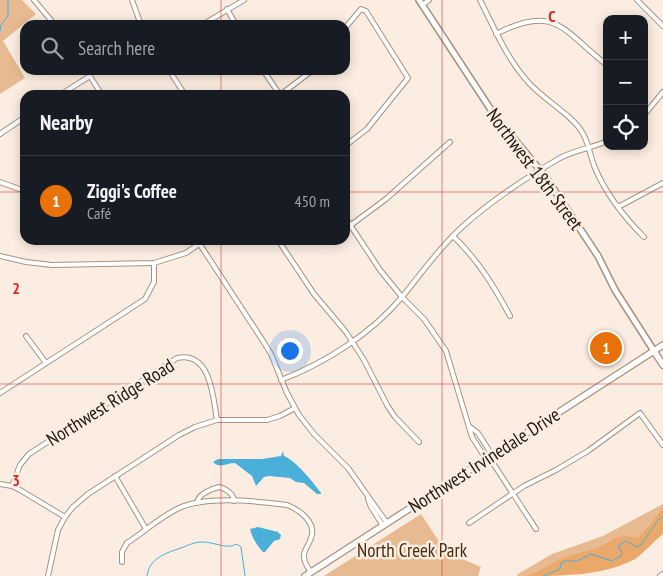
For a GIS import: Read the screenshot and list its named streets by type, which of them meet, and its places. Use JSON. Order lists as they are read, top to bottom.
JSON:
{
  "streets": {
    "main road": ["Northwest 18th Street", "Northwest Irvinedale Drive"],
    "street": ["Northwest Ridge Road"]
  },
  "crossings": [
    ["Northwest 18th Street", "Northwest Irvinedale Drive"]
  ],
  "parks": ["North Creek Park"],
  "page": {
    "map_buttons": ["+", "−"],
    "search": "Search here",
    "heading": "Nearby",
    "list": [
      {
        "mark": "1",
        "name": "Ziggi's Coffee",
        "note": "Café",
        "value": "450 m"
      }
    ],
    "pins": "1"
  },
  "grid": {
    "columns": ["C"],
    "rows": ["2", "3"]
  }
}
